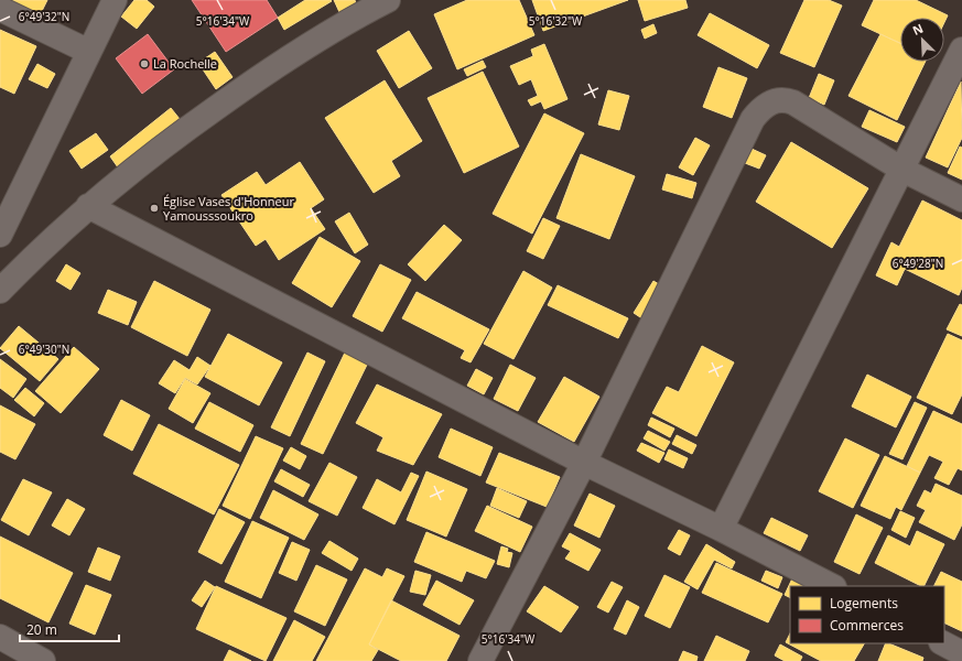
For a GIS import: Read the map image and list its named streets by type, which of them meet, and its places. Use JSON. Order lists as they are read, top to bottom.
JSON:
{
  "places": ["La Rochelle", "Église Vases d'Honneur Yamousssoukro"],
  "legend": ["Logements", "Commerces"],
  "scale_bar": "20 m",
  "north": "top left",
  "coordinates": [
    "6°49'32\"N",
    "5°16'34\"W",
    "5°16'32\"W",
    "6°49'28\"N",
    "6°49'30\"N"
  ]
}
